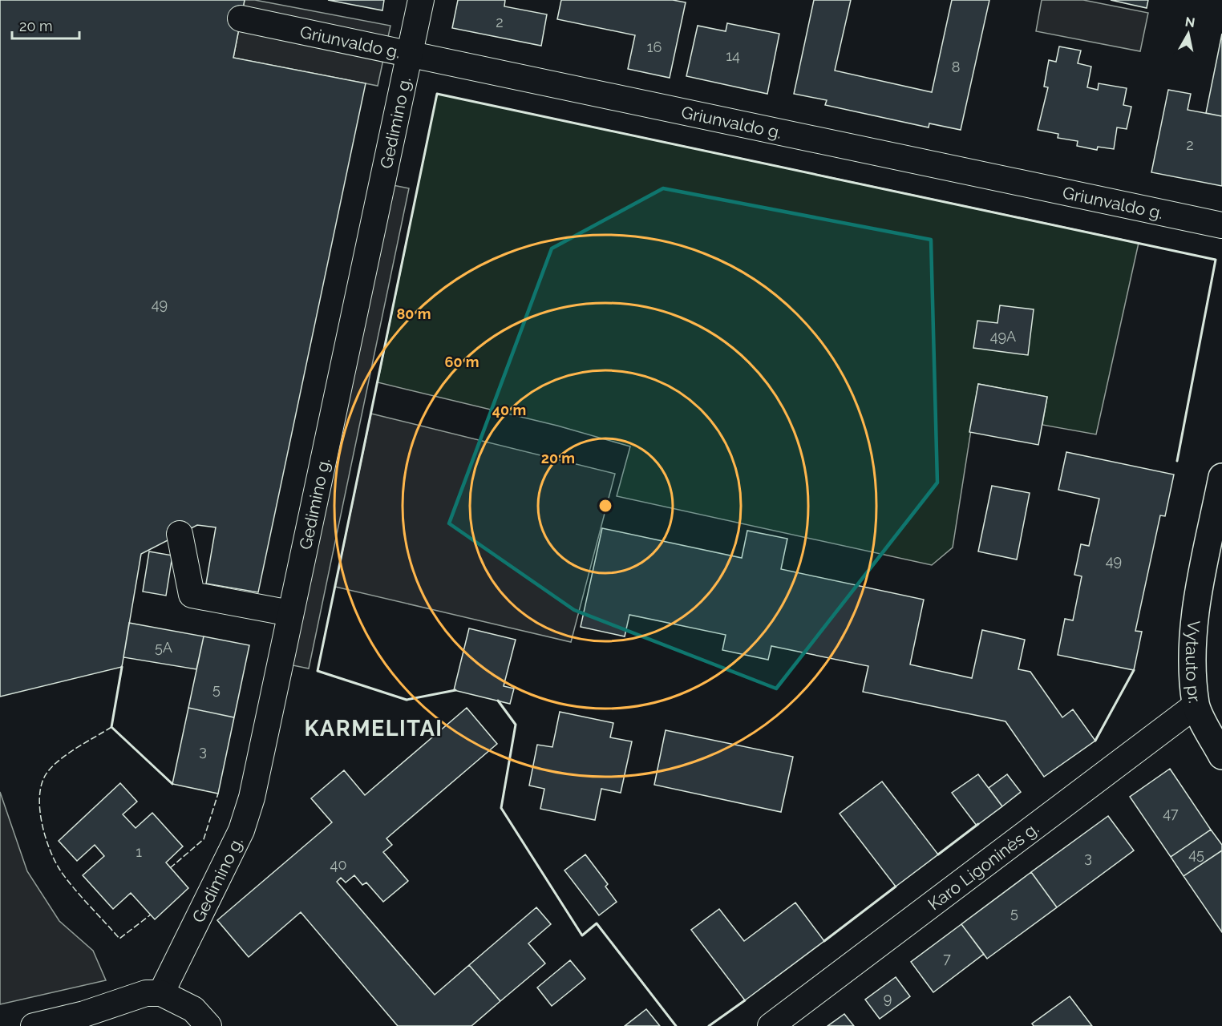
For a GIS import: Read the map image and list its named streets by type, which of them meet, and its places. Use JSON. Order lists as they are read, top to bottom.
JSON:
{
  "streets": {
    "main road": ["Vytauto pr."],
    "street": ["Griunvaldo g.", "Gedimino g.", "Karo Ligoninės g."]
  },
  "crossings": [
    ["Griunvaldo g.", "Gedimino g."],
    ["Vytauto pr.", "Karo Ligoninės g."]
  ],
  "districts": ["KARMELITAI"],
  "house_numbers": [
    "2",
    "16",
    "14",
    "8",
    "2",
    "49",
    "49A",
    "49",
    "5A",
    "5",
    "3",
    "47",
    "1",
    "45",
    "3",
    "40",
    "5",
    "7",
    "9"
  ],
  "scale_bar": "20 m",
  "north": "top",
  "rings": [
    "80 m",
    "60 m",
    "40 m",
    "20 m"
  ]
}
